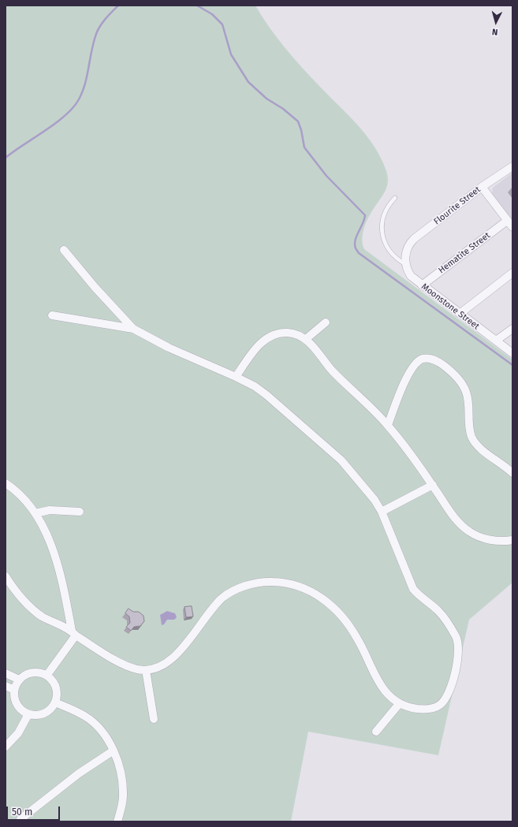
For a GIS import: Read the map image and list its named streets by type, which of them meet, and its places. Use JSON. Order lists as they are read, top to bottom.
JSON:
{
  "streets": {
    "street": ["Flourite Street", "Hematite Street", "Moonstone Street"]
  },
  "crossings": [
    ["Flourite Street", "Moonstone Street"],
    ["Hematite Street", "Moonstone Street"]
  ],
  "scale_bar": "50 m",
  "north": "bottom"
}
